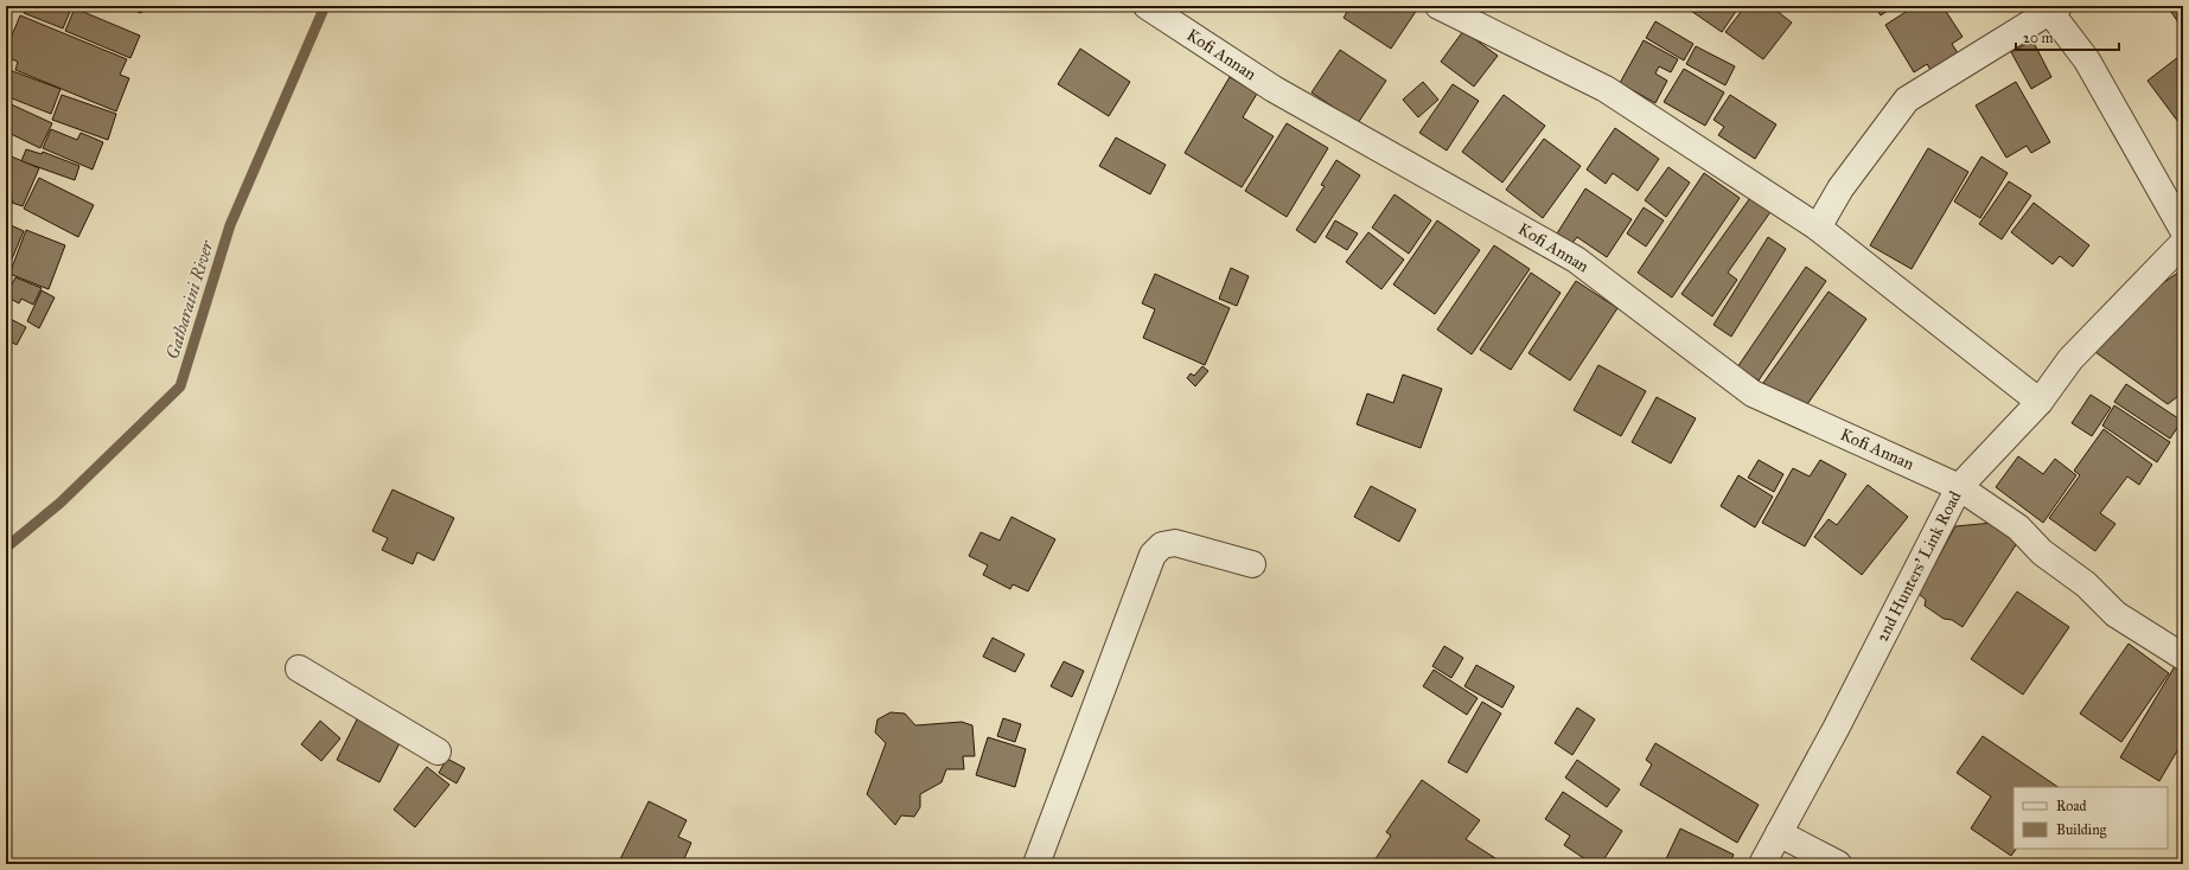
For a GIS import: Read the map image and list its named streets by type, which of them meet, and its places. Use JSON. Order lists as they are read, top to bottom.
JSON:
{
  "streets": {
    "street": ["Kofi Annan", "2nd Hunters' Link Road"]
  },
  "crossings": [
    ["Kofi Annan", "2nd Hunters' Link Road"]
  ],
  "water": ["Gatharaini River"],
  "legend": ["Road", "Building"],
  "scale_bar": "20 m"
}
